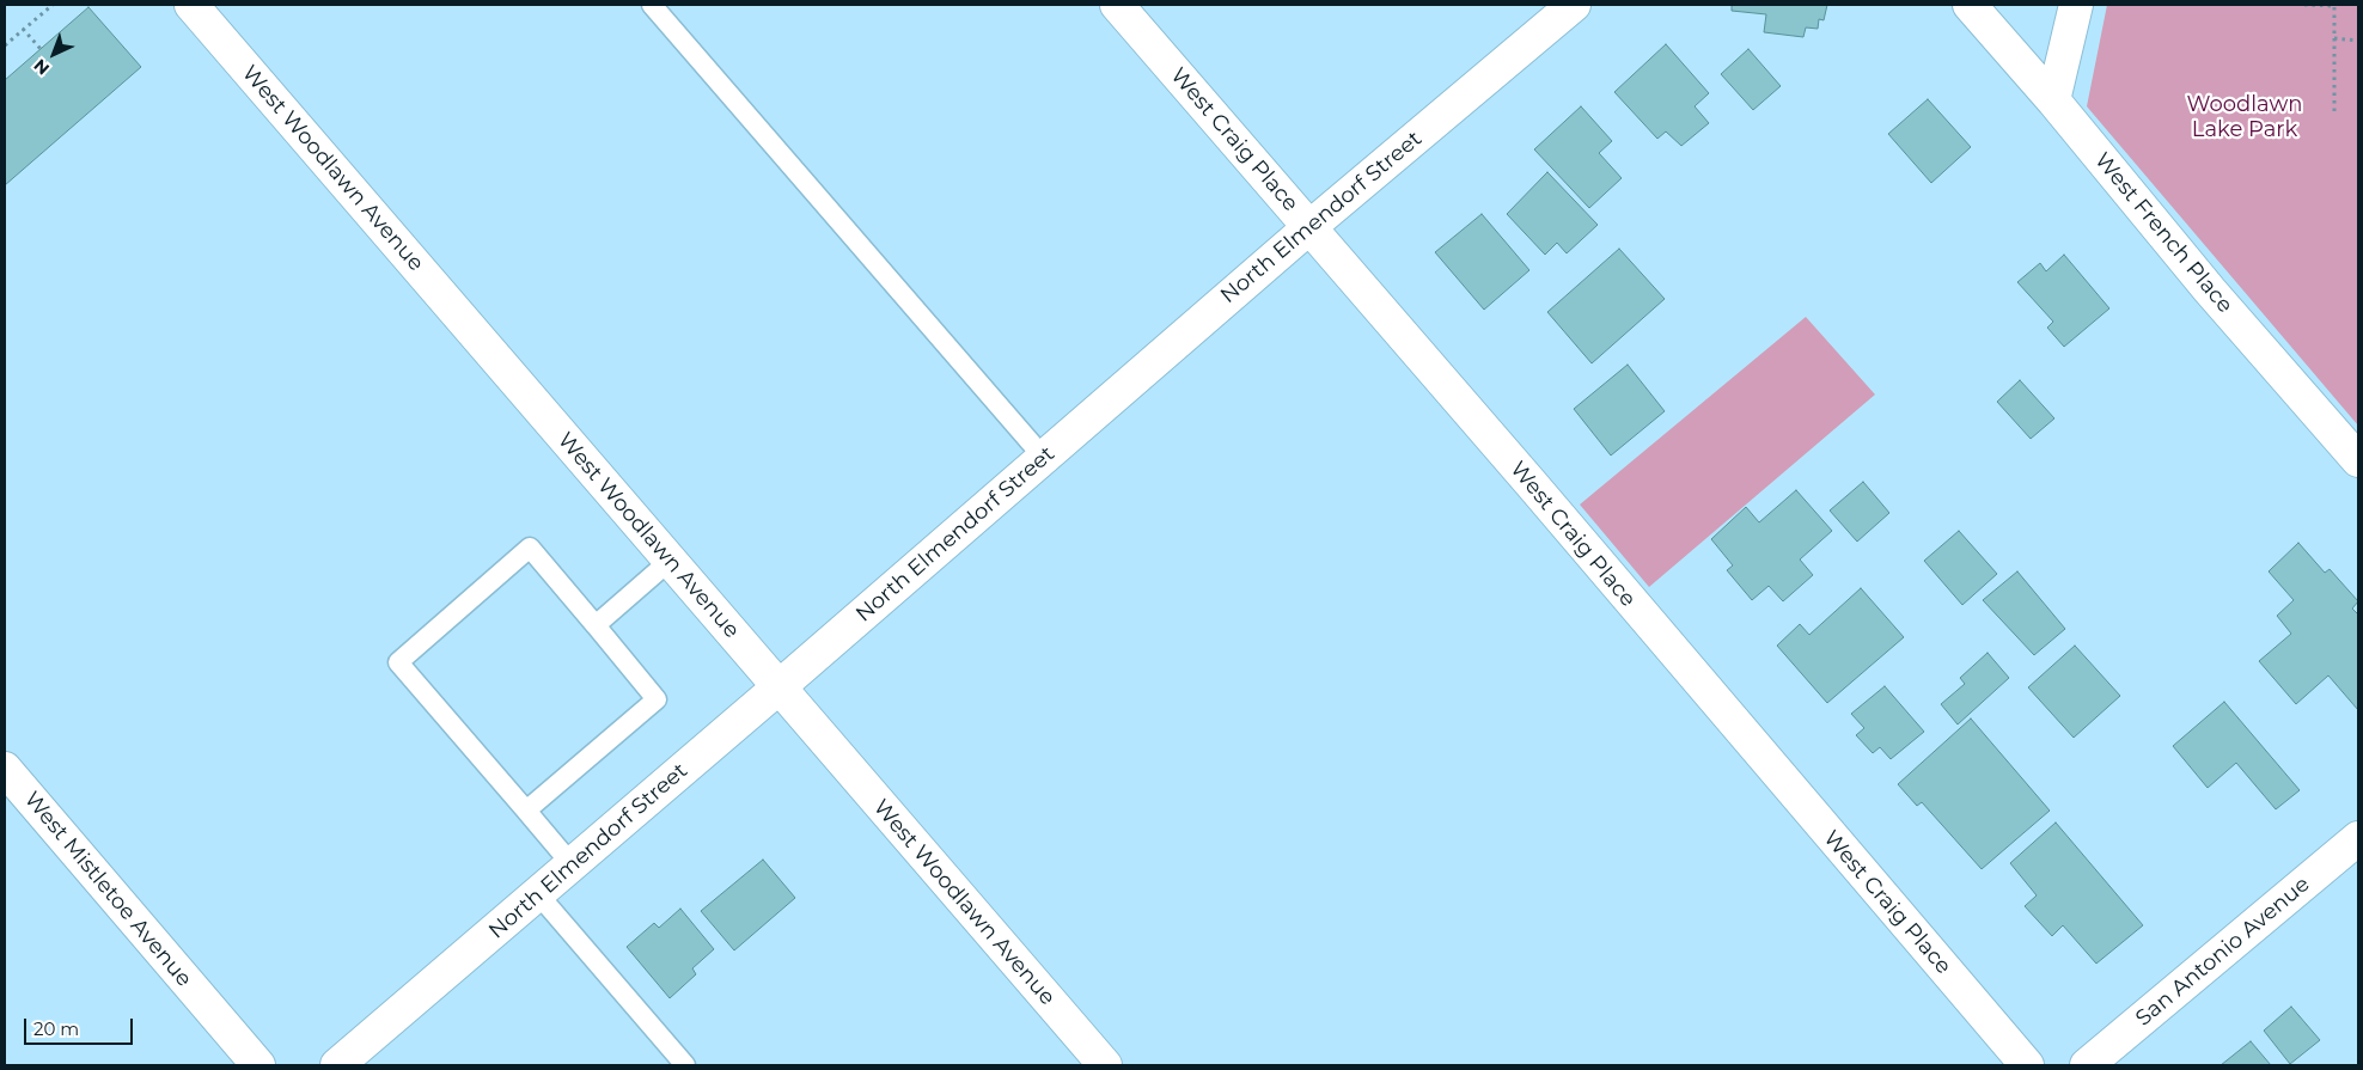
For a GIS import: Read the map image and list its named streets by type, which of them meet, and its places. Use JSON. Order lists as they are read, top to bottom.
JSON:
{
  "streets": {
    "street": [
      "West Craig Place",
      "West Woodlawn Avenue",
      "North Elmendorf Street",
      "West French Place",
      "West Mistletoe Avenue",
      "San Antonio Avenue"
    ]
  },
  "crossings": [
    ["West Craig Place", "North Elmendorf Street"],
    ["West Woodlawn Avenue", "North Elmendorf Street"]
  ],
  "parks": ["Woodlawn Lake Park"],
  "scale_bar": "20 m",
  "north": "bottom left"
}
